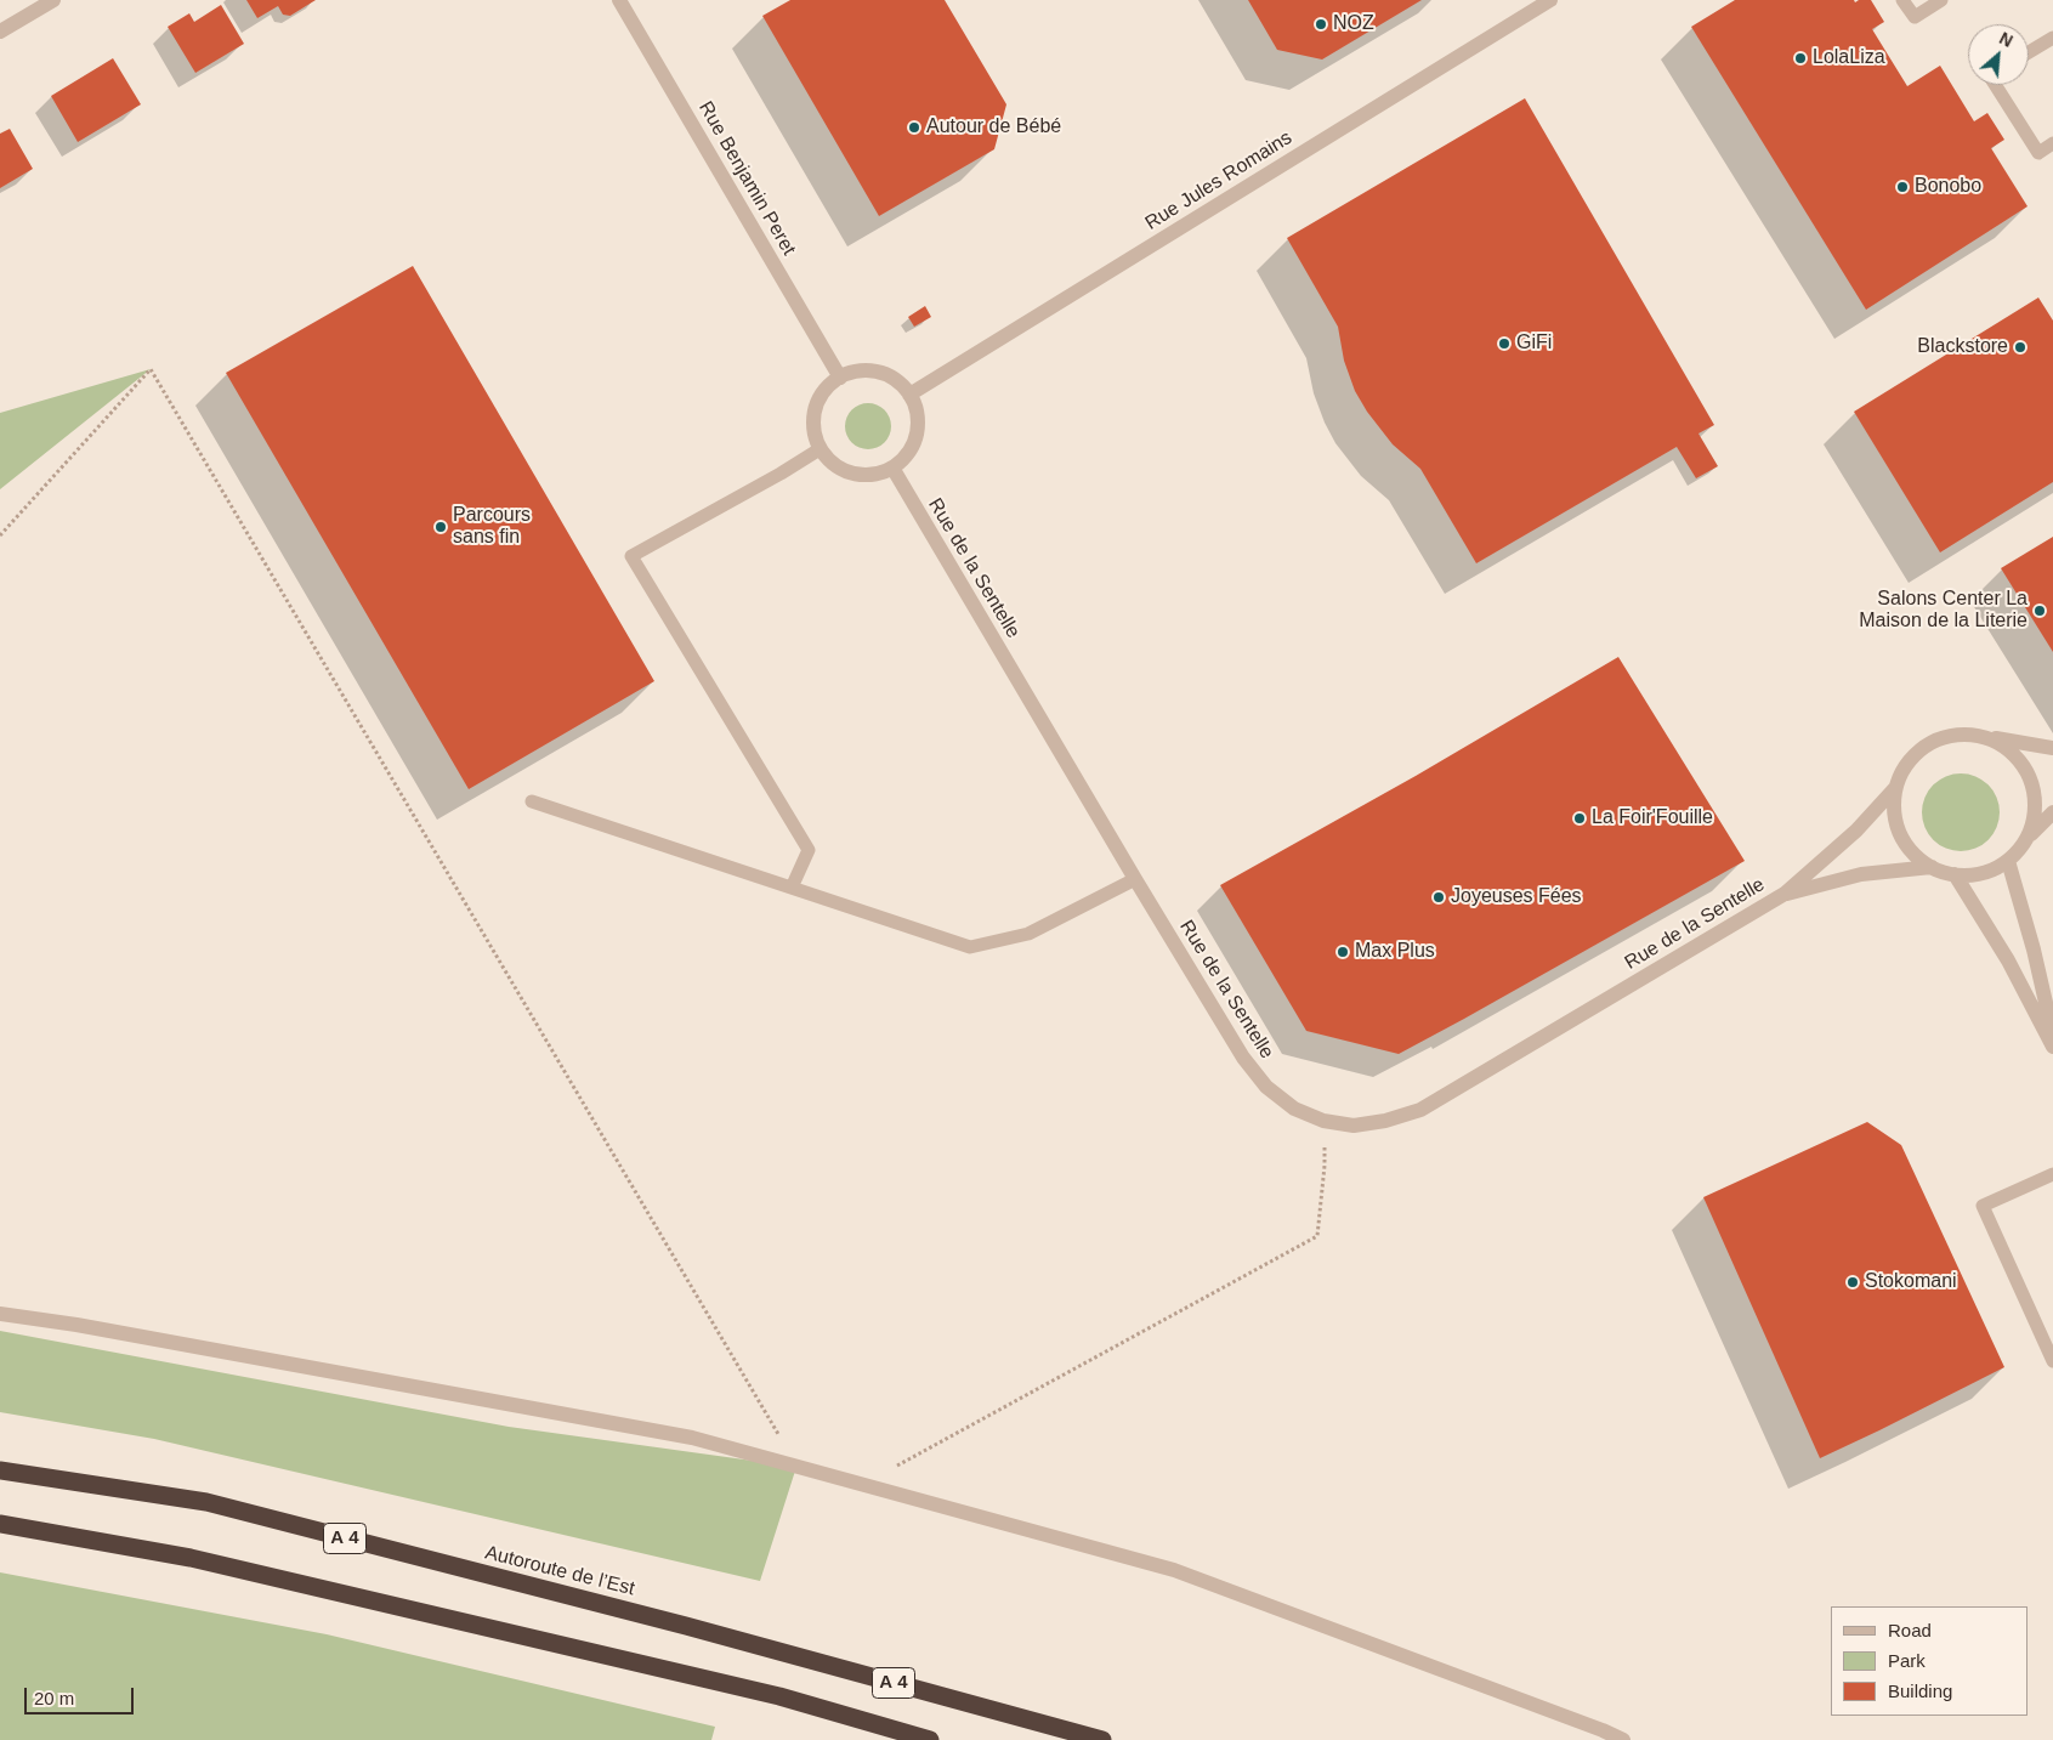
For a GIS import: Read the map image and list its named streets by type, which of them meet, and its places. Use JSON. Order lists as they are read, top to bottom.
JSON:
{
  "streets": {
    "highway": ["A 4", "Autoroute de l’Est"],
    "street": ["Rue Benjamin Peret", "Rue Jules Romains", "Rue de la Sentelle"]
  },
  "crossings": [
    ["Rue Benjamin Peret", "Rue Jules Romains"],
    ["Rue Benjamin Peret", "Rue de la Sentelle"],
    ["Rue Jules Romains", "Rue de la Sentelle"]
  ],
  "places": [
    "NOZ",
    "LolaLiza",
    "Autour de Bébé",
    "Bonobo",
    "GiFi",
    "Blackstore",
    "Parcours sans fin",
    "Salons Center La Maison de la Literie",
    "La Foir'Fouille",
    "Joyeuses Fées",
    "Max Plus",
    "Stokomani"
  ],
  "legend": ["Road", "Park", "Building"],
  "scale_bar": "20 m",
  "north": "top right"
}
